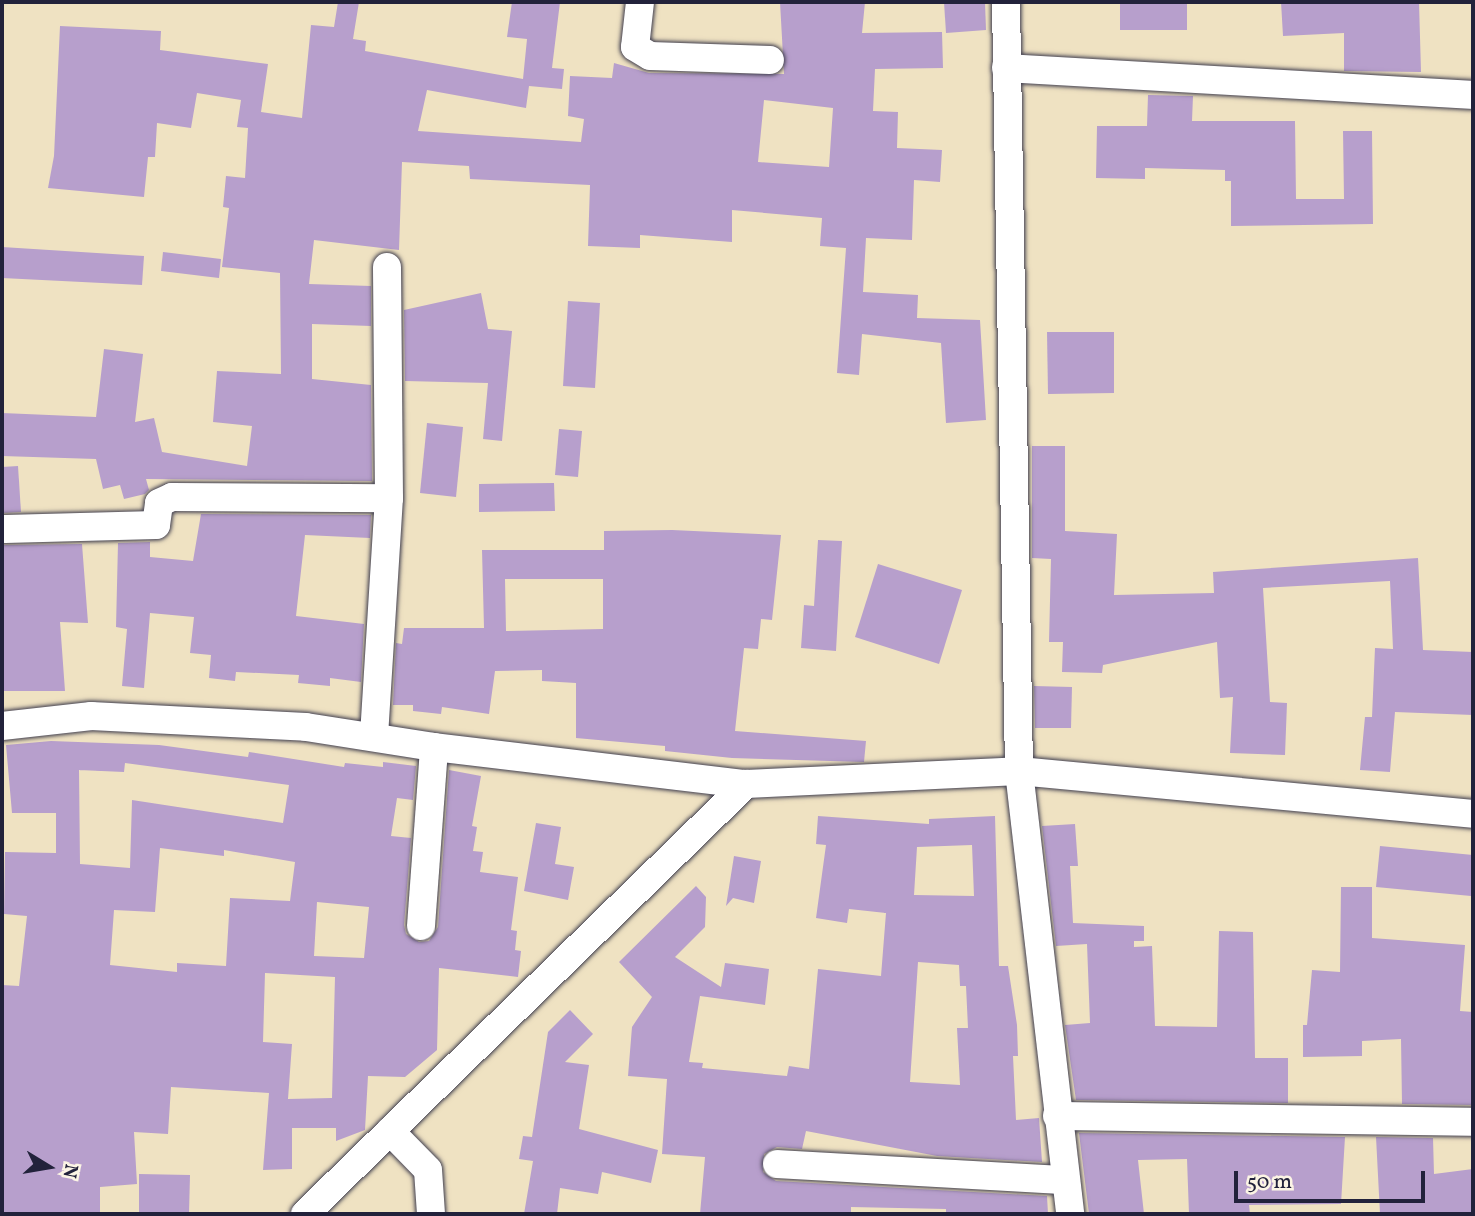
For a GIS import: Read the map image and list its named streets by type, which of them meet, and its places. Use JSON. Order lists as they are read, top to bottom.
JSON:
{
  "scale_bar": "50 m",
  "north": "right"
}
